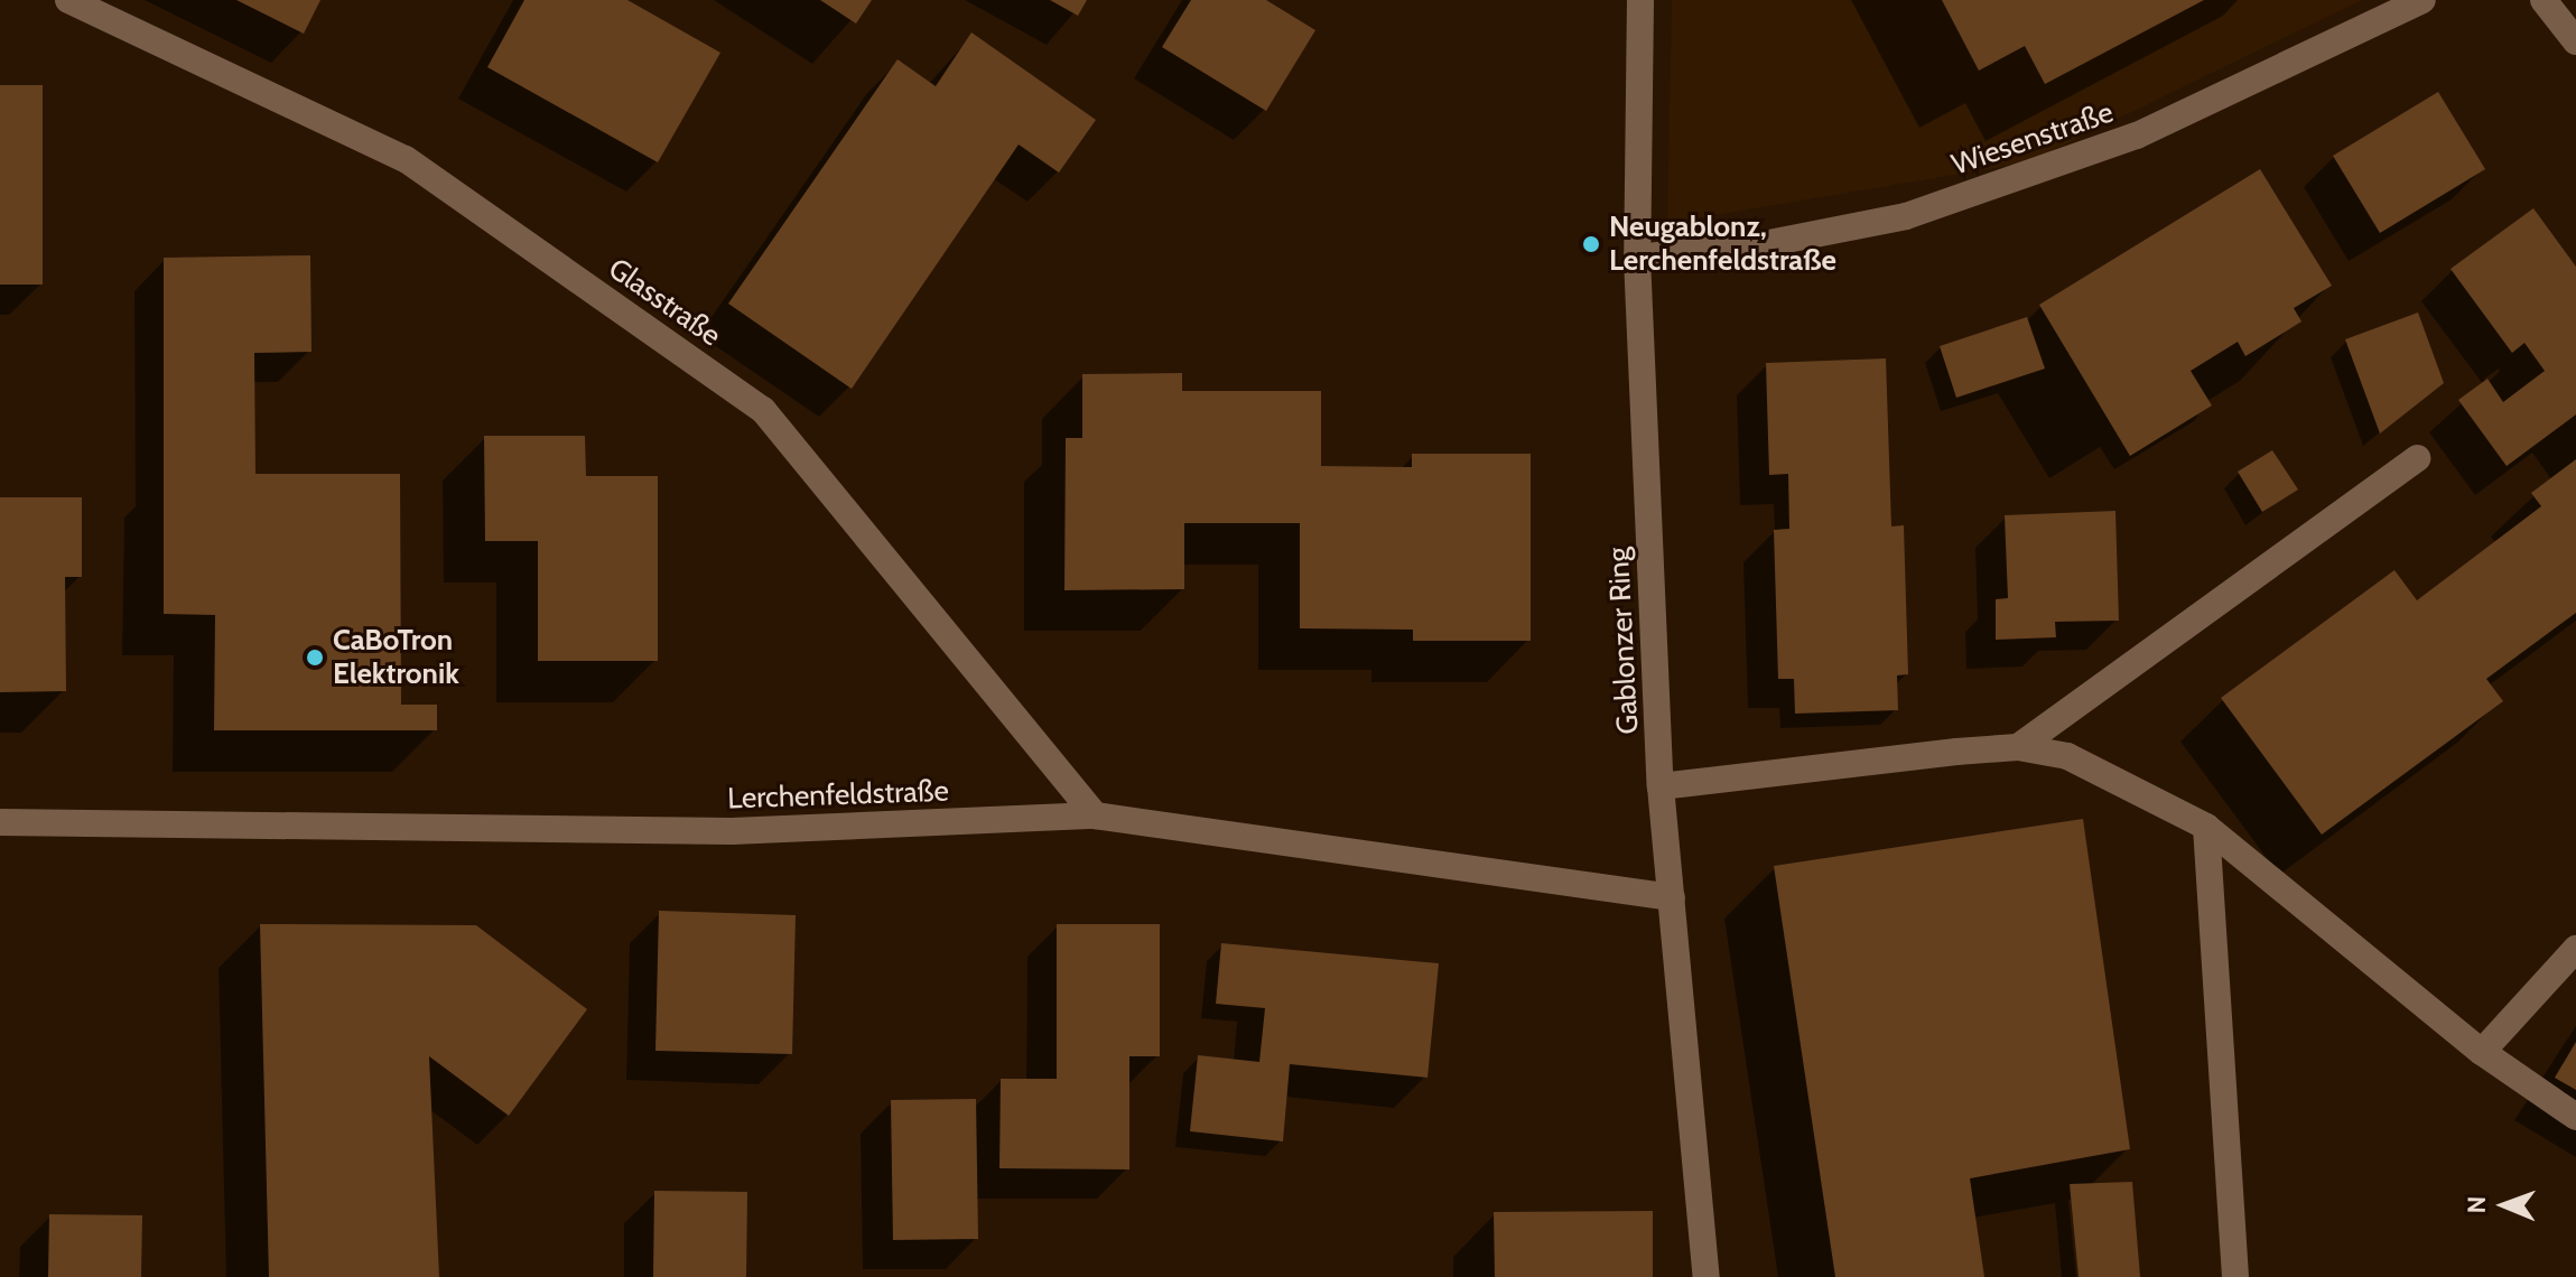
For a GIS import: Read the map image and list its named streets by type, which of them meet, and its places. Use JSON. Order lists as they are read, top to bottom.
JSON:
{
  "streets": {
    "street": [
      "Wiesenstraße",
      "Glasstraße",
      "Gablonzer Ring",
      "Lerchenfeldstraße"
    ]
  },
  "crossings": [
    ["Wiesenstraße", "Gablonzer Ring"],
    ["Glasstraße", "Lerchenfeldstraße"],
    ["Gablonzer Ring", "Lerchenfeldstraße"]
  ],
  "places": ["Neugablonz, Lerchenfeldstraße", "CaBoTron Elektronik"],
  "north": "left"
}
